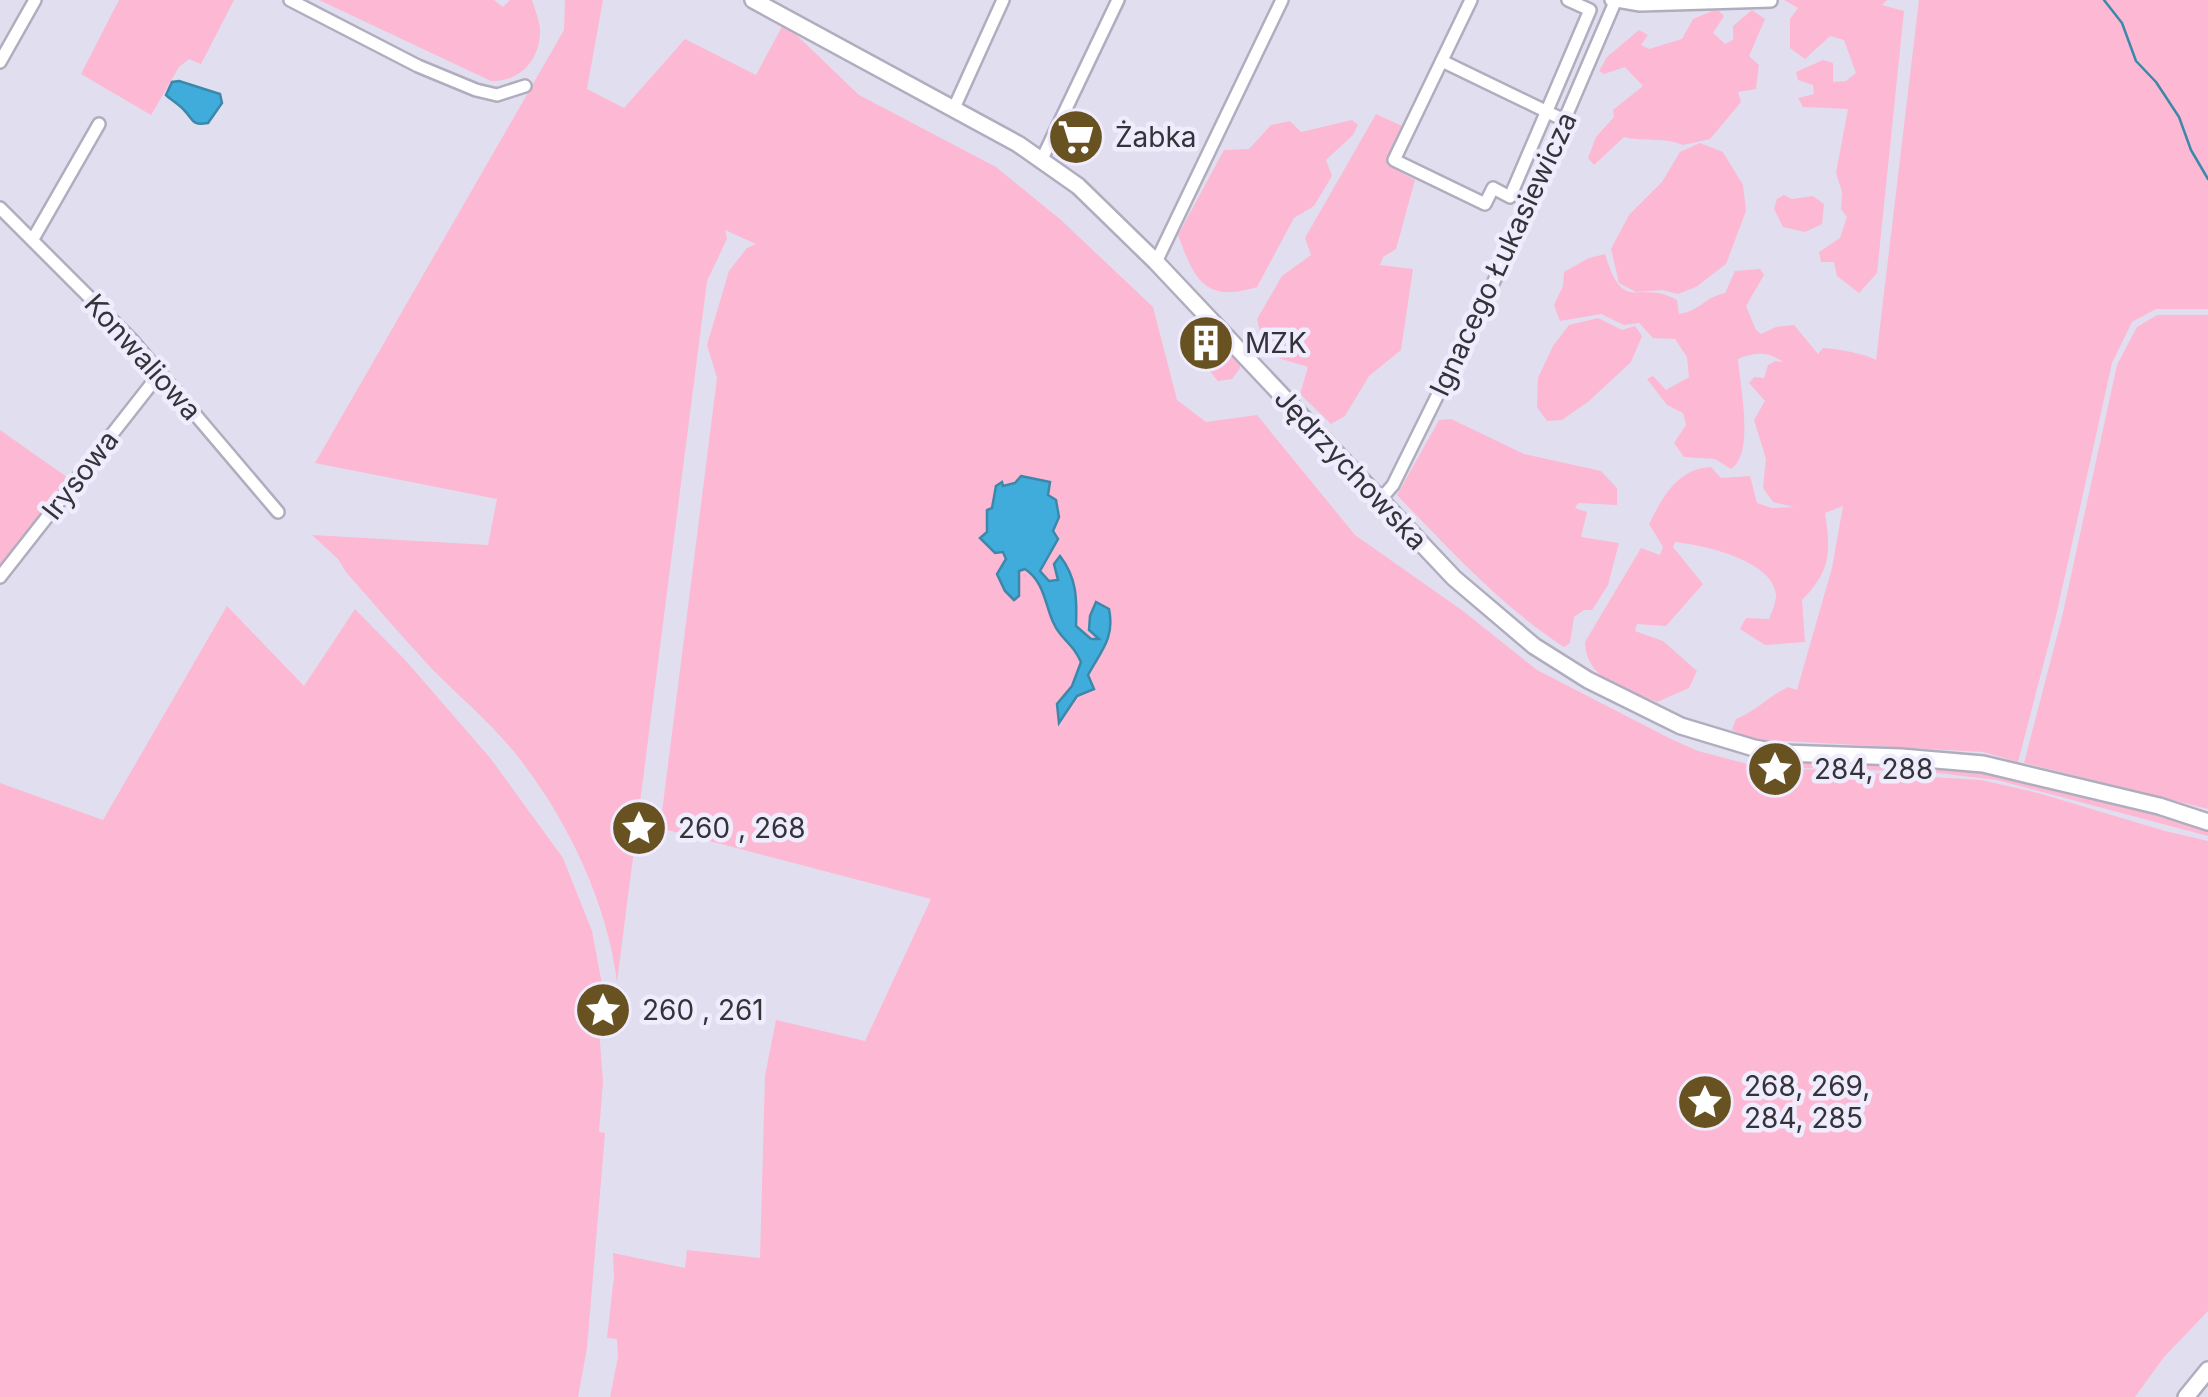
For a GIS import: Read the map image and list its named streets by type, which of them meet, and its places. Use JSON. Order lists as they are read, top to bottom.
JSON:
{
  "streets": {
    "main road": ["Jędrzychowska"],
    "street": ["Ignacego Łukasiewicza", "Konwaliowa", "Irysowa"]
  },
  "crossings": [
    ["Ignacego Łukasiewicza", "Jędrzychowska"],
    ["Konwaliowa", "Irysowa"]
  ],
  "places": {
    "supermarket": ["Żabka"],
    "building": ["MZK"],
    "place": [
      "284, 288",
      "260 , 268",
      "260 , 261",
      "268, 269, 284, 285"
    ]
  }
}
